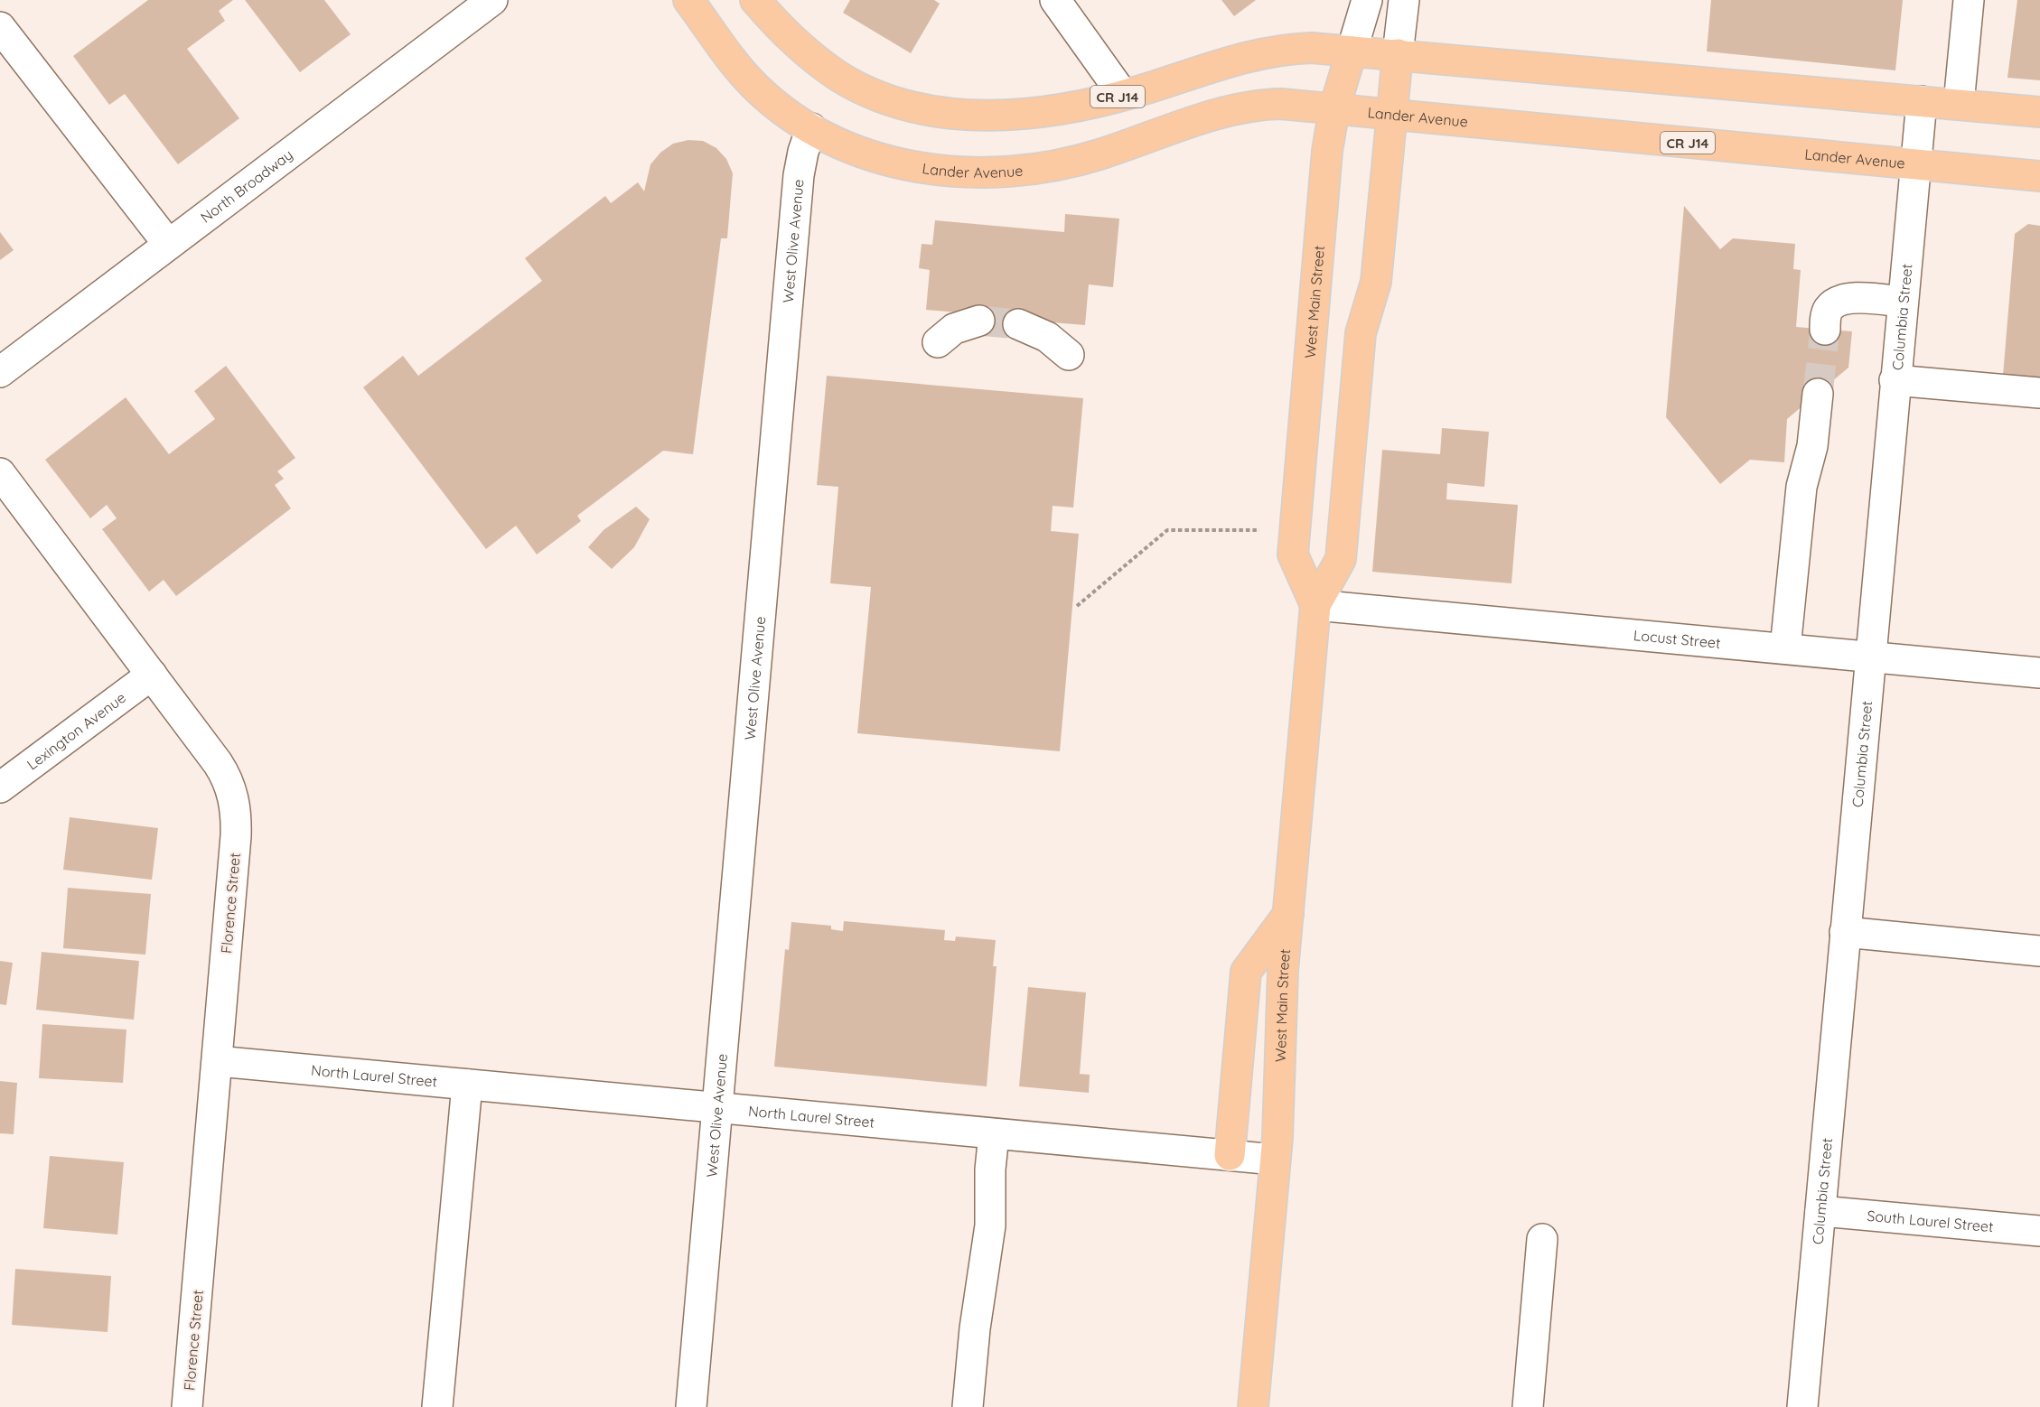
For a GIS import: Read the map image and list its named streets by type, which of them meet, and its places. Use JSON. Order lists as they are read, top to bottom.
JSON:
{
  "streets": {
    "main road": ["CR J14", "Lander Avenue", "West Main Street"],
    "street": [
      "North Broadway",
      "West Olive Avenue",
      "Columbia Street",
      "Locust Street",
      "Lexington Avenue",
      "Florence Street",
      "North Laurel Street",
      "South Laurel Street"
    ]
  },
  "crossings": [
    ["CR J14", "Lander Avenue"],
    ["CR J14", "West Olive Avenue"],
    ["CR J14", "West Main Street"],
    ["CR J14", "Columbia Street"],
    ["Lander Avenue", "West Olive Avenue"],
    ["Lander Avenue", "West Main Street"],
    ["Lander Avenue", "Columbia Street"],
    ["West Olive Avenue", "North Laurel Street"],
    ["West Main Street", "Locust Street"],
    ["West Main Street", "North Laurel Street"],
    ["Columbia Street", "Locust Street"],
    ["Columbia Street", "South Laurel Street"],
    ["Lexington Avenue", "Florence Street"],
    ["Florence Street", "North Laurel Street"]
  ]
}
